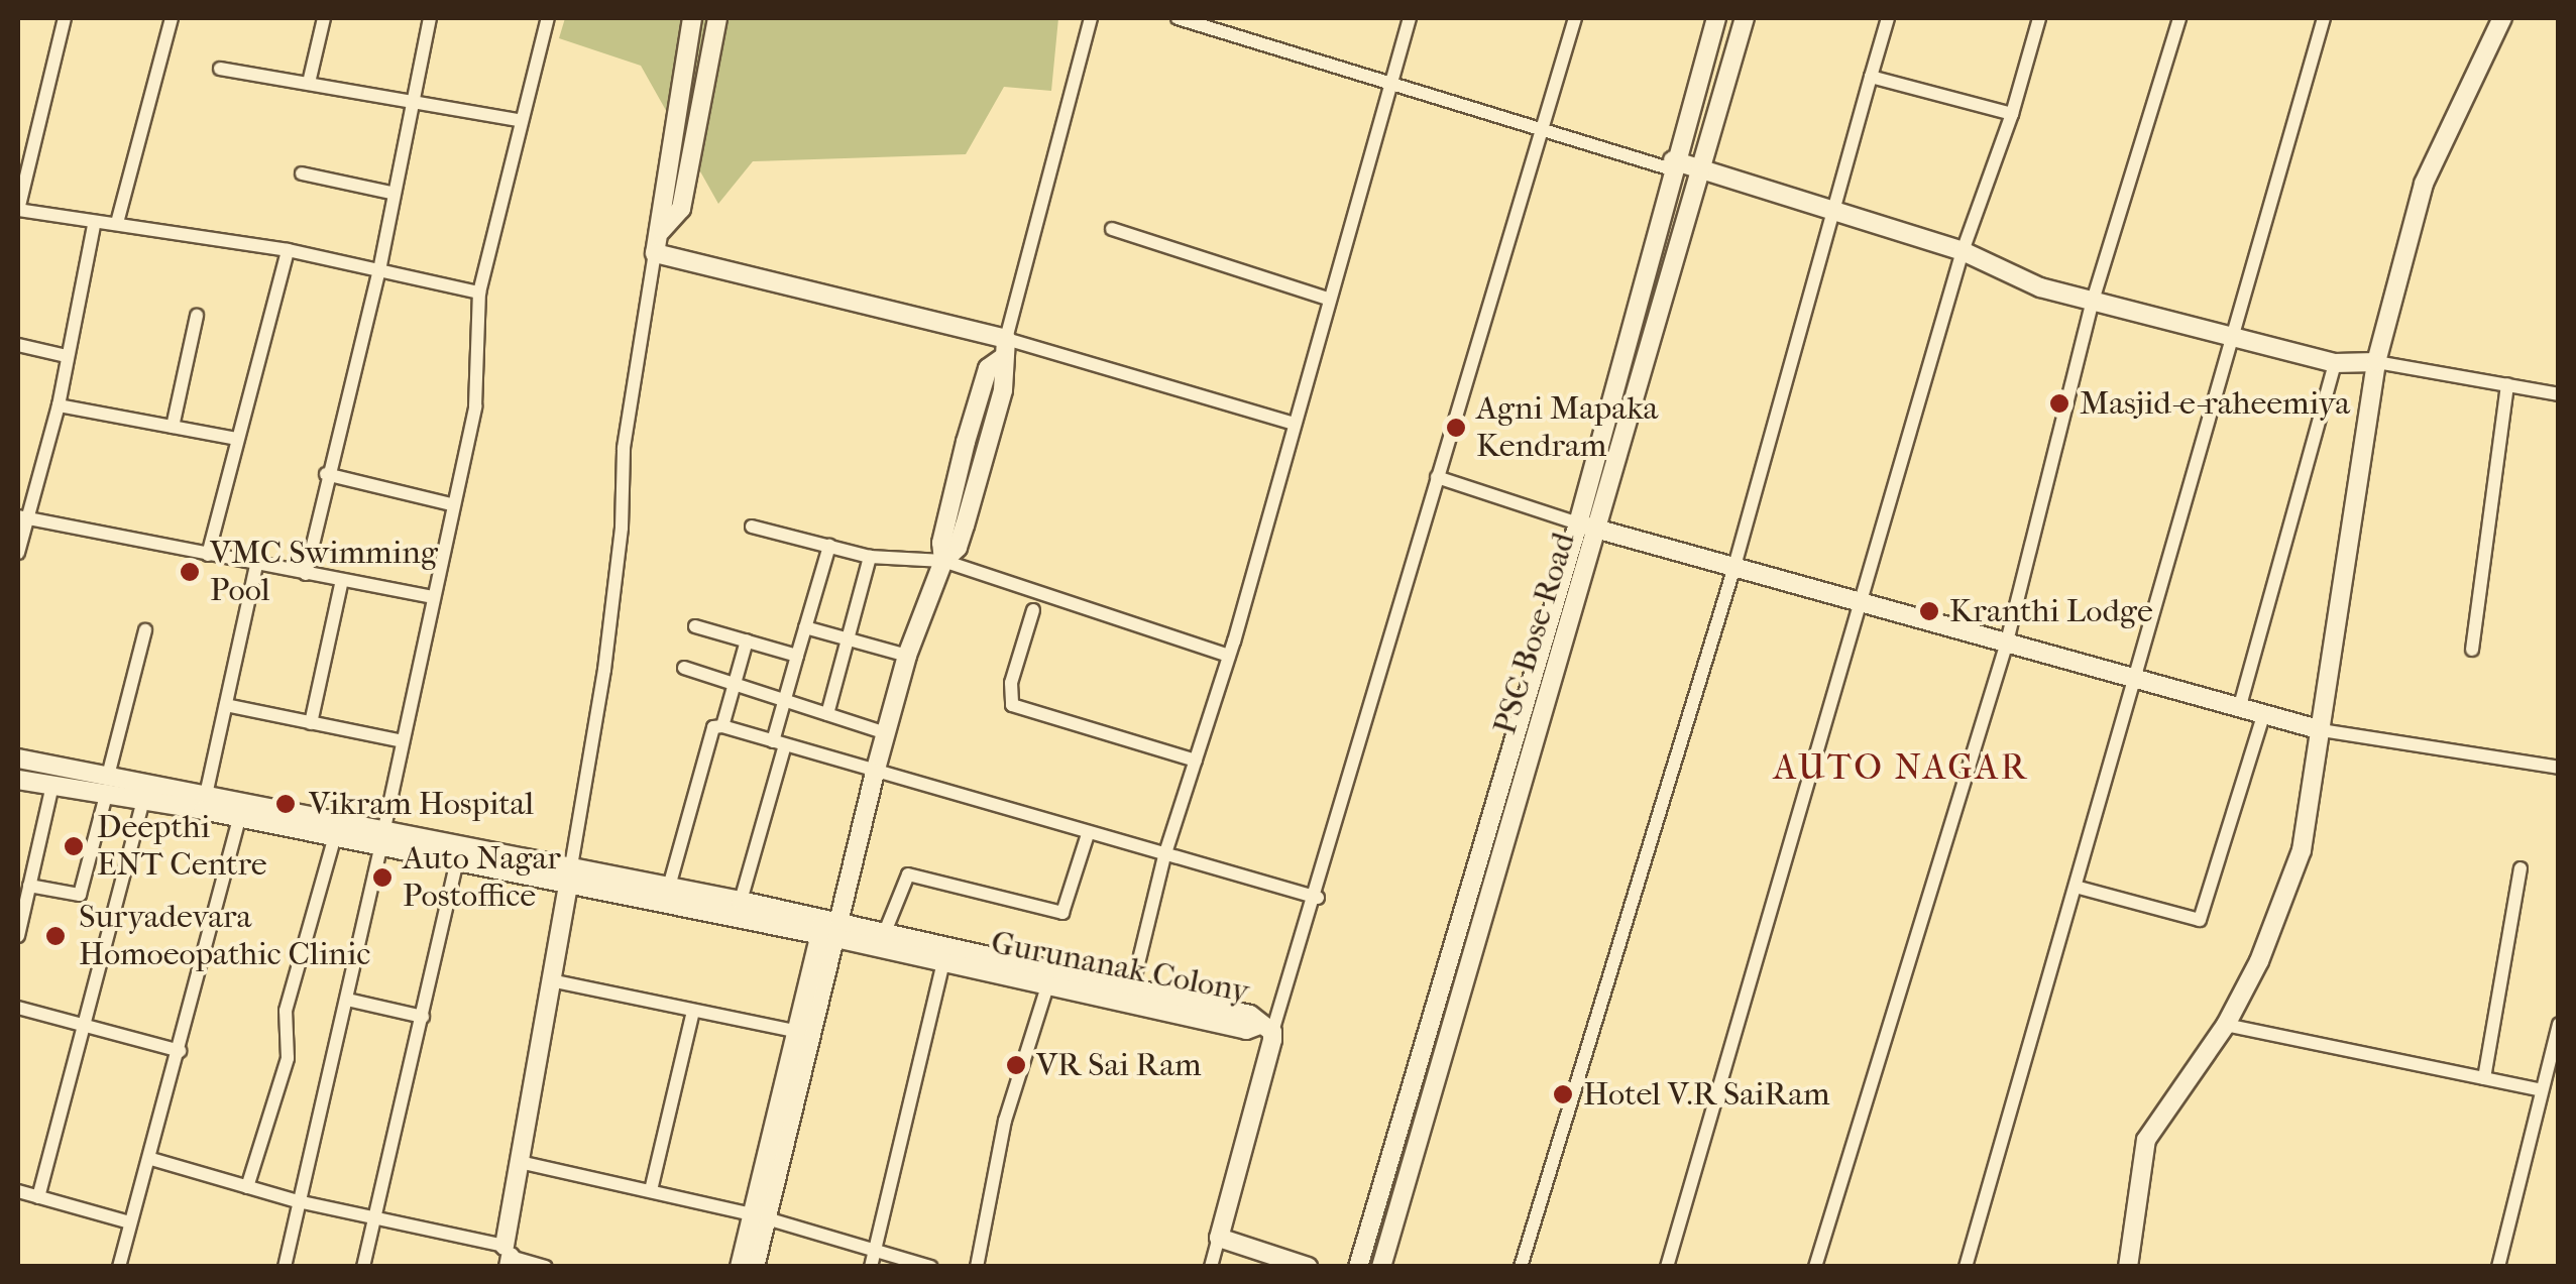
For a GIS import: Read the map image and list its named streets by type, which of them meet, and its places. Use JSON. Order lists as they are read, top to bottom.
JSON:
{
  "streets": {
    "street": ["PSC Bose Road", "Gurunanak Colony"]
  },
  "districts": ["AUTO NAGAR"],
  "places": [
    "Masjid-e-raheemiya",
    "Agni Mapaka Kendram",
    "VMC Swimming Pool",
    "Kranthi Lodge",
    "Vikram Hospital",
    "Deepthi ENT Centre",
    "Auto Nagar Postoffice",
    "Suryadevara Homoeopathic Clinic",
    "VR Sai Ram",
    "Hotel V.R SaiRam"
  ]
}
